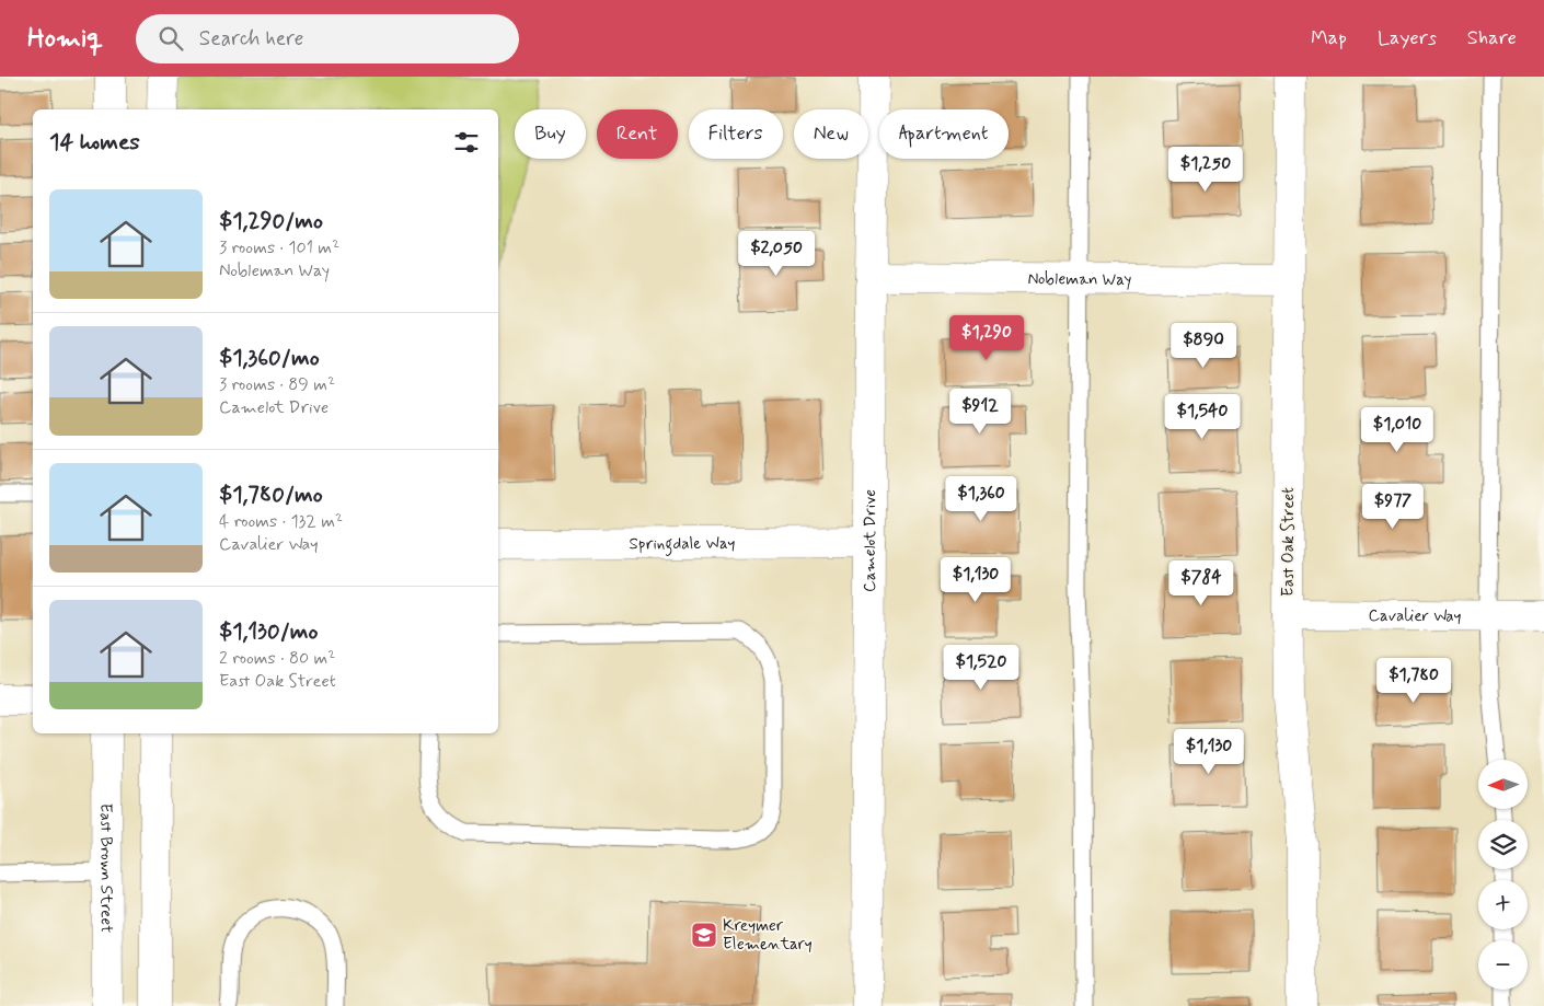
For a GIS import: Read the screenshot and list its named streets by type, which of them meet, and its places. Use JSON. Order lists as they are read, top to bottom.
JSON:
{
  "streets": {
    "street": [
      "Nobleman Way",
      "Camelot Drive",
      "East Oak Street",
      "Springdale Way",
      "Cavalier Way",
      "East Brown Street"
    ]
  },
  "crossings": [
    ["Nobleman Way", "Camelot Drive"],
    ["Nobleman Way", "East Oak Street"],
    ["Camelot Drive", "Springdale Way"],
    ["East Oak Street", "Cavalier Way"]
  ],
  "places": {
    "school or university": ["Kreymer Elementary"]
  },
  "north": "left",
  "page": {
    "header": "Homiq",
    "search": "Search here",
    "nav": ["Map", "Layers", "Share"],
    "chip": [
      "Buy",
      "Rent",
      "Filters",
      "New",
      "Apartment"
    ],
    "heading": "14 homes",
    "price": [
      "$1,250",
      "$2,050",
      "$1,290",
      "$890",
      "$912",
      "$1,540",
      "$1,010",
      "$1,360",
      "$977",
      "$1,130",
      "$784",
      "$1,520",
      "$1,780",
      "$1,130"
    ],
    "list": [
      {
        "name": "$1,290/mo",
        "note": "3 rooms · 101 m² · Nobleman Way"
      },
      {
        "name": "$1,360/mo",
        "note": "3 rooms · 89 m² · Camelot Drive"
      },
      {
        "name": "$1,780/mo",
        "note": "4 rooms · 132 m² · Cavalier Way"
      },
      {
        "name": "$1,130/mo",
        "note": "2 rooms · 80 m² · East Oak Street"
      }
    ],
    "map_buttons": ["+", "−"]
  }
}
